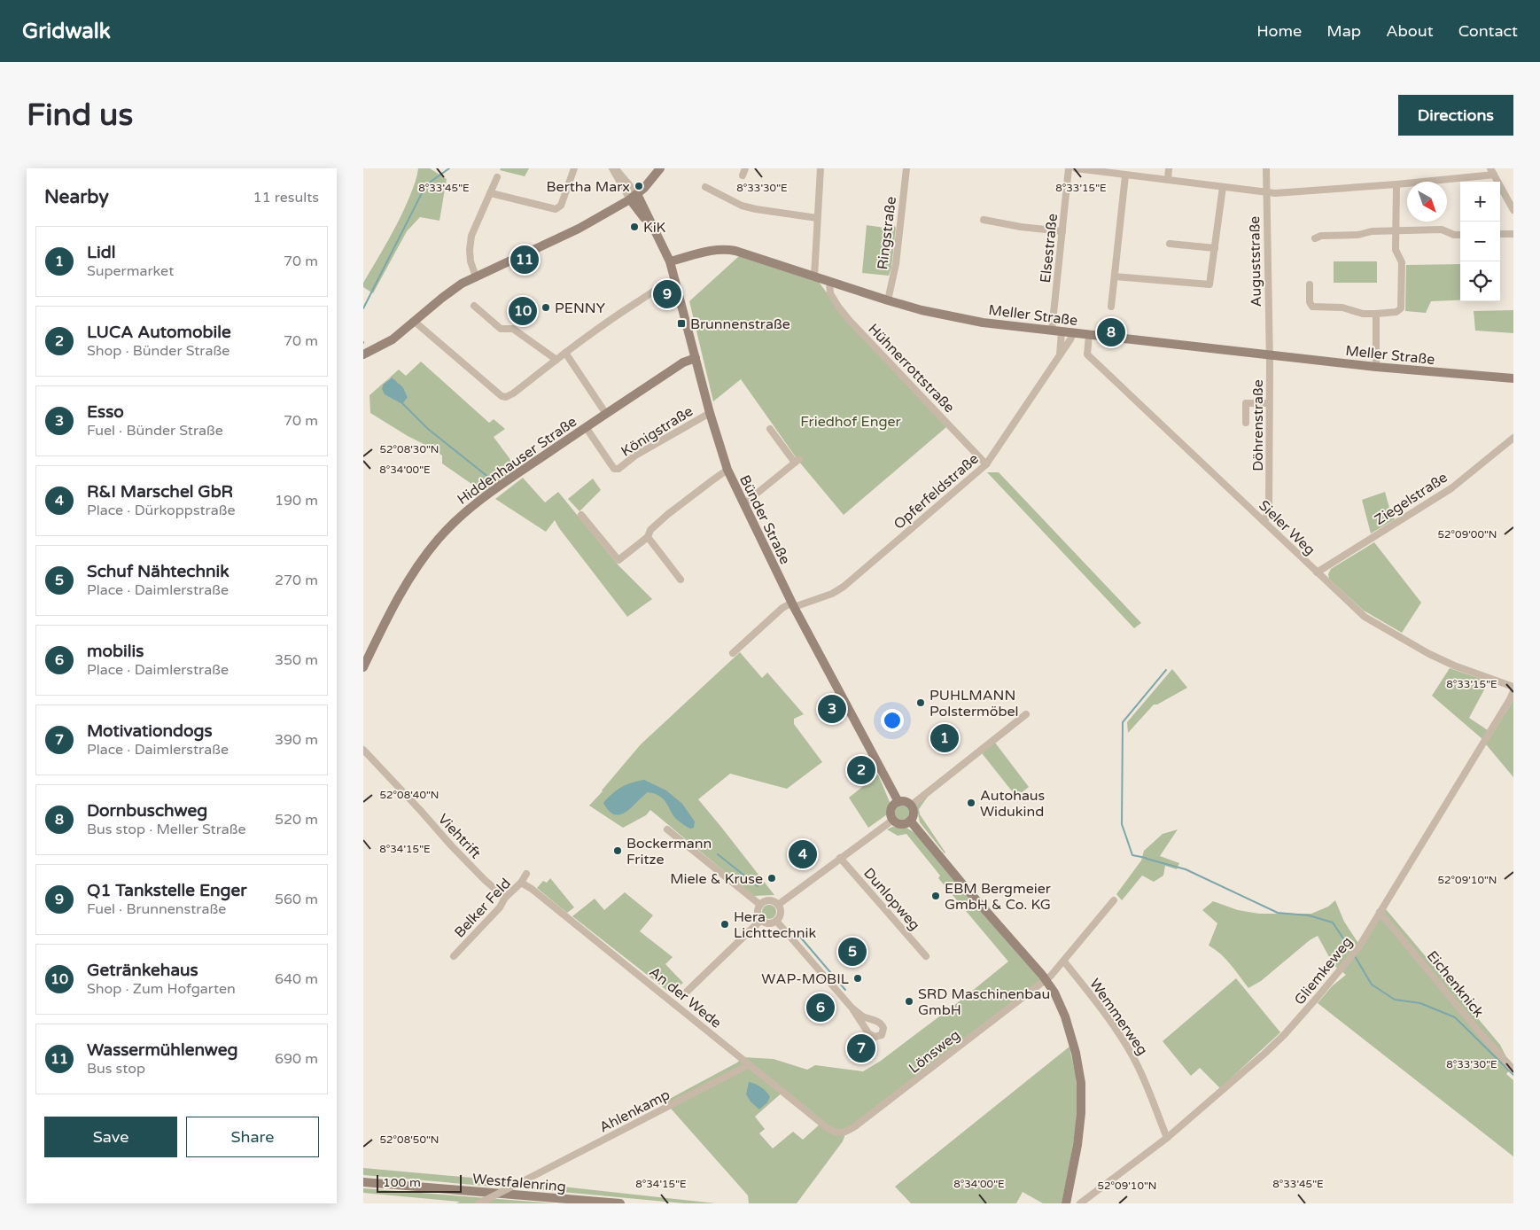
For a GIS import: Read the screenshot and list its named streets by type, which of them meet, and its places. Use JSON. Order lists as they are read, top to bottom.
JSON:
{
  "streets": {
    "street": [
      "Ringstraße",
      "Elsestraße",
      "Auguststraße",
      "Meller Straße",
      "Hühnerrottstraße",
      "Döhrenstraße",
      "Königstraße",
      "Hiddenhauser Straße",
      "Opferfeldstraße",
      "Ziegelstraße",
      "Bünder Straße",
      "Sieler Weg",
      "Viehtrift",
      "Dunlopweg",
      "Belker Feld",
      "Gliemkeweg",
      "Eichenknick",
      "An der Wede",
      "Wemmerweg",
      "Lönsweg",
      "Ahlenkamp",
      "Westfalenring"
    ]
  },
  "crossings": [
    ["Ringstraße", "Meller Straße"],
    ["Elsestraße", "Meller Straße"],
    ["Auguststraße", "Meller Straße"],
    ["Auguststraße", "Döhrenstraße"],
    ["Meller Straße", "Hühnerrottstraße"],
    ["Meller Straße", "Döhrenstraße"],
    ["Meller Straße", "Opferfeldstraße"],
    ["Meller Straße", "Bünder Straße"],
    ["Meller Straße", "Sieler Weg"],
    ["Hühnerrottstraße", "Opferfeldstraße"],
    ["Döhrenstraße", "Sieler Weg"],
    ["Königstraße", "Hiddenhauser Straße"],
    ["Königstraße", "Bünder Straße"],
    ["Hiddenhauser Straße", "Bünder Straße"],
    ["Opferfeldstraße", "Bünder Straße"],
    ["Ziegelstraße", "Sieler Weg"],
    ["Viehtrift", "Belker Feld"],
    ["Belker Feld", "An der Wede"],
    ["Gliemkeweg", "Eichenknick"],
    ["Gliemkeweg", "Wemmerweg"],
    ["An der Wede", "Lönsweg"],
    ["An der Wede", "Ahlenkamp"],
    ["Wemmerweg", "Lönsweg"]
  ],
  "parks": ["Friedhof Enger"],
  "places": {
    "other": [
      "Bertha Marx",
      "KiK",
      "PENNY",
      "PUHLMANN Polstermöbel",
      "Autohaus Widukind",
      "Bockermann Fritze",
      "Miele & Kruse",
      "EBM Bergmeier GmbH & Co. KG",
      "Hera Lichttechnik",
      "WAP-MOBIL",
      "SRD Maschinenbau GmbH"
    ],
    "transit": ["Brunnenstraße"]
  },
  "scale_bar": "100 m",
  "north": "bottom right",
  "page": {
    "header": "Gridwalk",
    "nav": [
      "Home",
      "Map",
      "About",
      "Contact"
    ],
    "buttons": [
      "Directions",
      ["Save", "Share"]
    ],
    "title": "Find us",
    "heading": ["Nearby", "11 results"],
    "map_buttons": ["+", "−"],
    "list": [
      {
        "mark": "1",
        "name": "Lidl",
        "note": "Supermarket",
        "value": "70 m"
      },
      {
        "mark": "2",
        "name": "LUCA Automobile",
        "note": "Shop · Bünder Straße",
        "value": "70 m"
      },
      {
        "mark": "3",
        "name": "Esso",
        "note": "Fuel · Bünder Straße",
        "value": "70 m"
      },
      {
        "mark": "4",
        "name": "R&I Marschel GbR",
        "note": "Place · Dürkoppstraße",
        "value": "190 m"
      },
      {
        "mark": "5",
        "name": "Schuf Nähtechnik",
        "note": "Place · Daimlerstraße",
        "value": "270 m"
      },
      {
        "mark": "6",
        "name": "mobilis",
        "note": "Place · Daimlerstraße",
        "value": "350 m"
      },
      {
        "mark": "7",
        "name": "Motivationdogs",
        "note": "Place · Daimlerstraße",
        "value": "390 m"
      },
      {
        "mark": "8",
        "name": "Dornbuschweg",
        "note": "Bus stop · Meller Straße",
        "value": "520 m"
      },
      {
        "mark": "9",
        "name": "Q1 Tankstelle Enger",
        "note": "Fuel · Brunnenstraße",
        "value": "560 m"
      },
      {
        "mark": "10",
        "name": "Getränkehaus",
        "note": "Shop · Zum Hofgarten",
        "value": "640 m"
      },
      {
        "mark": "11",
        "name": "Wassermühlenweg",
        "note": "Bus stop",
        "value": "690 m"
      }
    ],
    "pins": [
      "11",
      "9",
      "10",
      "8",
      "3",
      "1",
      "2",
      "4",
      "5",
      "6",
      "7"
    ],
    "scale": "100 m"
  },
  "coordinates": [
    "8°33'45\"E",
    "8°33'30\"E",
    "8°33'15\"E",
    "52°08'30\"N",
    "8°34'00\"E",
    "52°09'00\"N",
    "52°08'40\"N",
    "8°34'15\"E",
    "52°09'10\"N",
    "52°08'50\"N"
  ]
}
